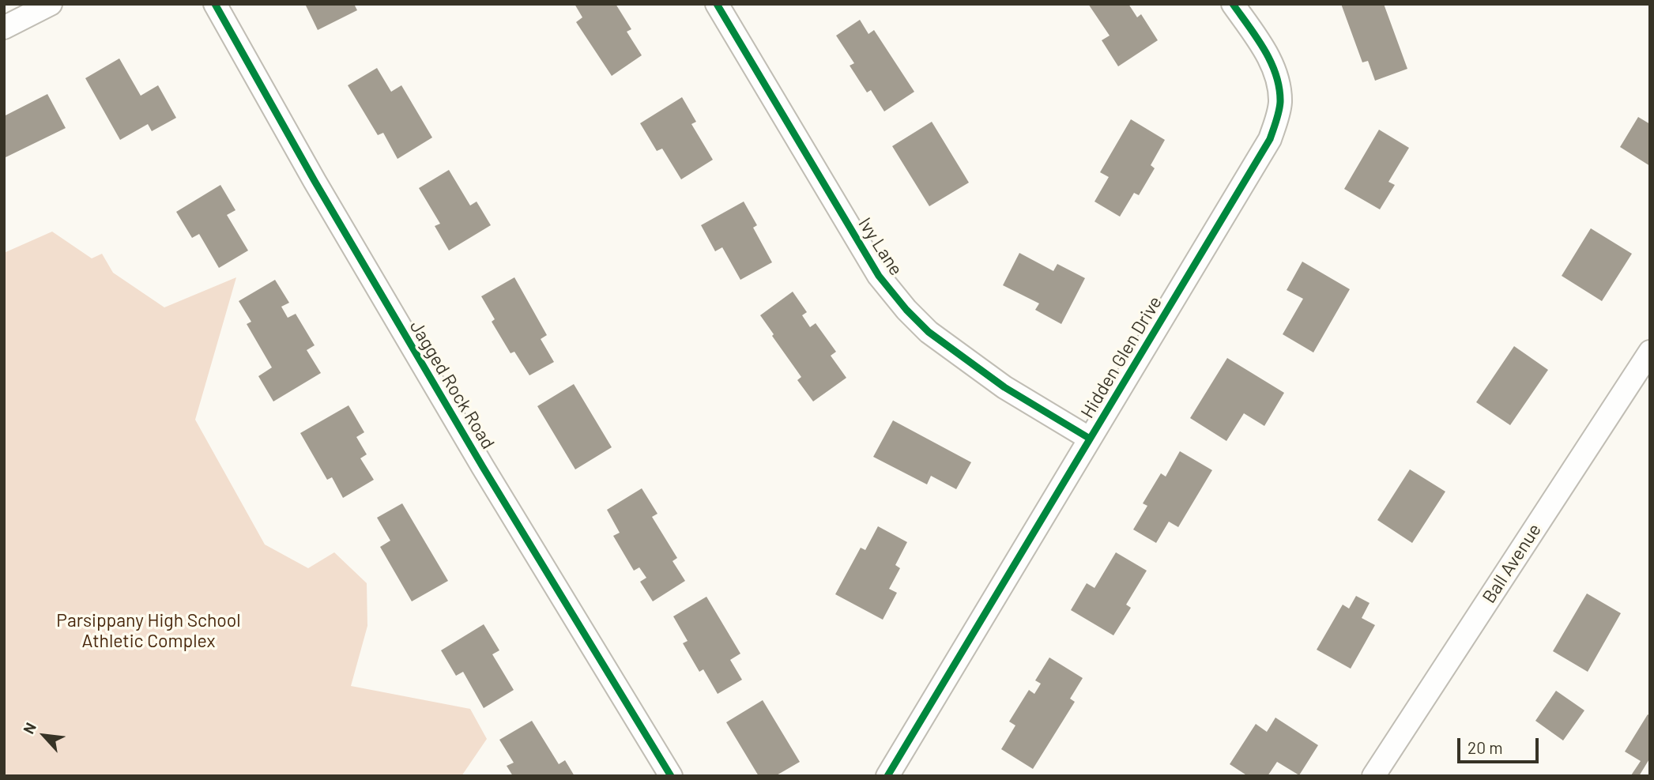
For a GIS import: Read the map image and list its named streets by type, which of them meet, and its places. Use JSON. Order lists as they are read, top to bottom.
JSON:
{
  "streets": {
    "street": [
      "Ivy Lane",
      "Hidden Glen Drive",
      "Jagged Rock Road",
      "Ball Avenue"
    ]
  },
  "crossings": [
    ["Ivy Lane", "Hidden Glen Drive"]
  ],
  "parks": ["Parsippany High School Athletic Complex"],
  "scale_bar": "20 m",
  "north": "top left"
}
